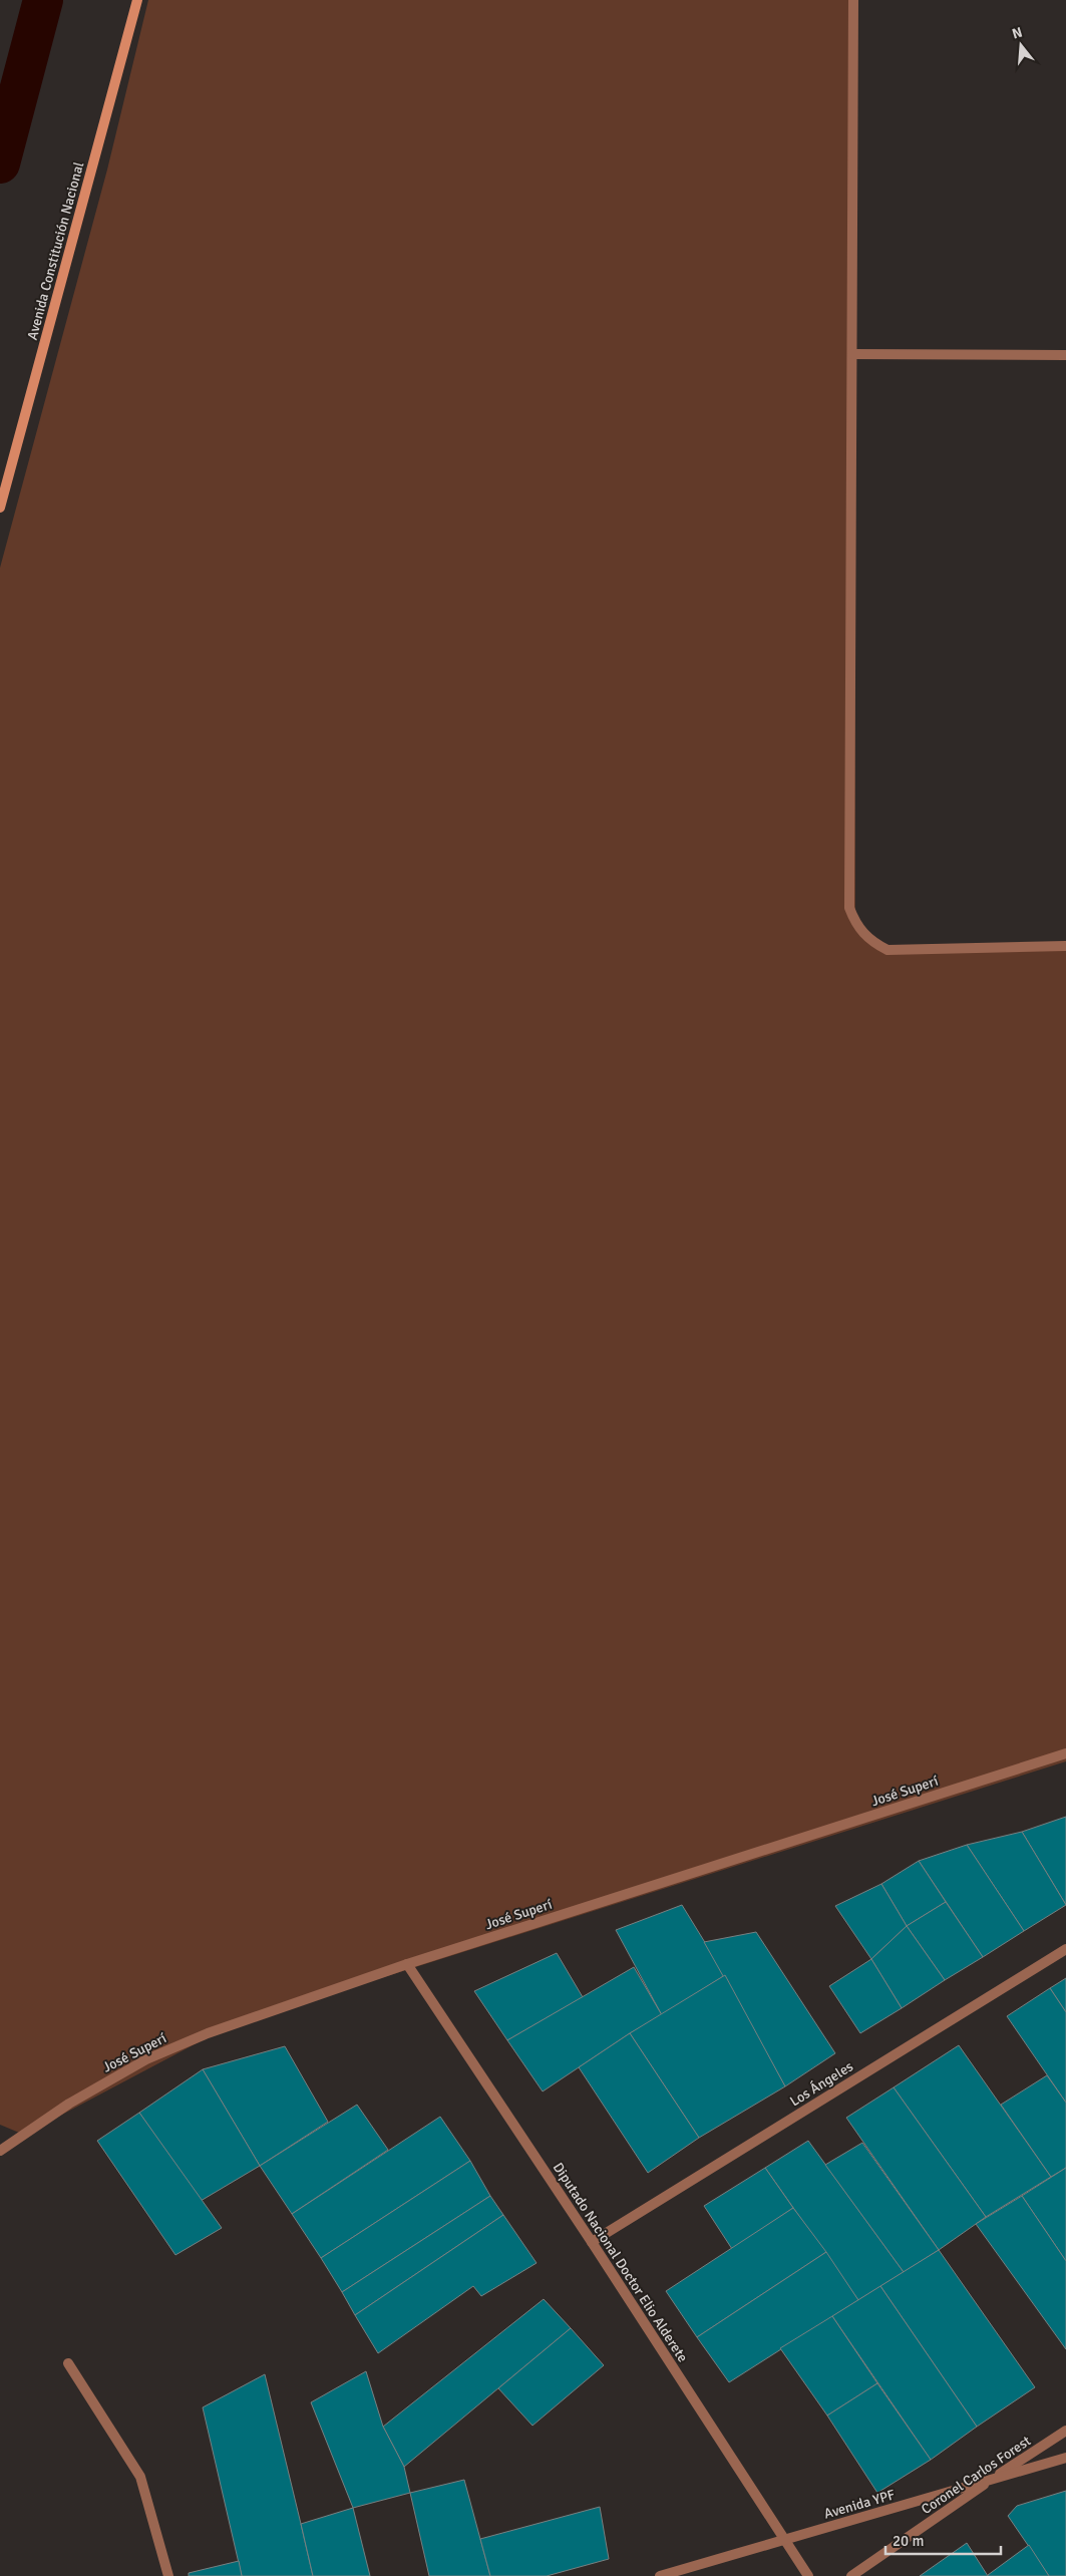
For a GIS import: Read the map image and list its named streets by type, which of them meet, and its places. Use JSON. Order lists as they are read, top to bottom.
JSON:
{
  "streets": {
    "main road": ["Avenida Constitución Nacional"],
    "street": [
      "José Superí",
      "Los Ángeles",
      "Diputado Nacional Doctor Elio Alderete",
      "Coronel Carlos Forest",
      "Avenida YPF"
    ]
  },
  "crossings": [
    ["José Superí", "Diputado Nacional Doctor Elio Alderete"],
    ["Los Ángeles", "Diputado Nacional Doctor Elio Alderete"],
    ["Diputado Nacional Doctor Elio Alderete", "Avenida YPF"],
    ["Coronel Carlos Forest", "Avenida YPF"]
  ],
  "scale_bar": "20 m",
  "north": "top"
}
